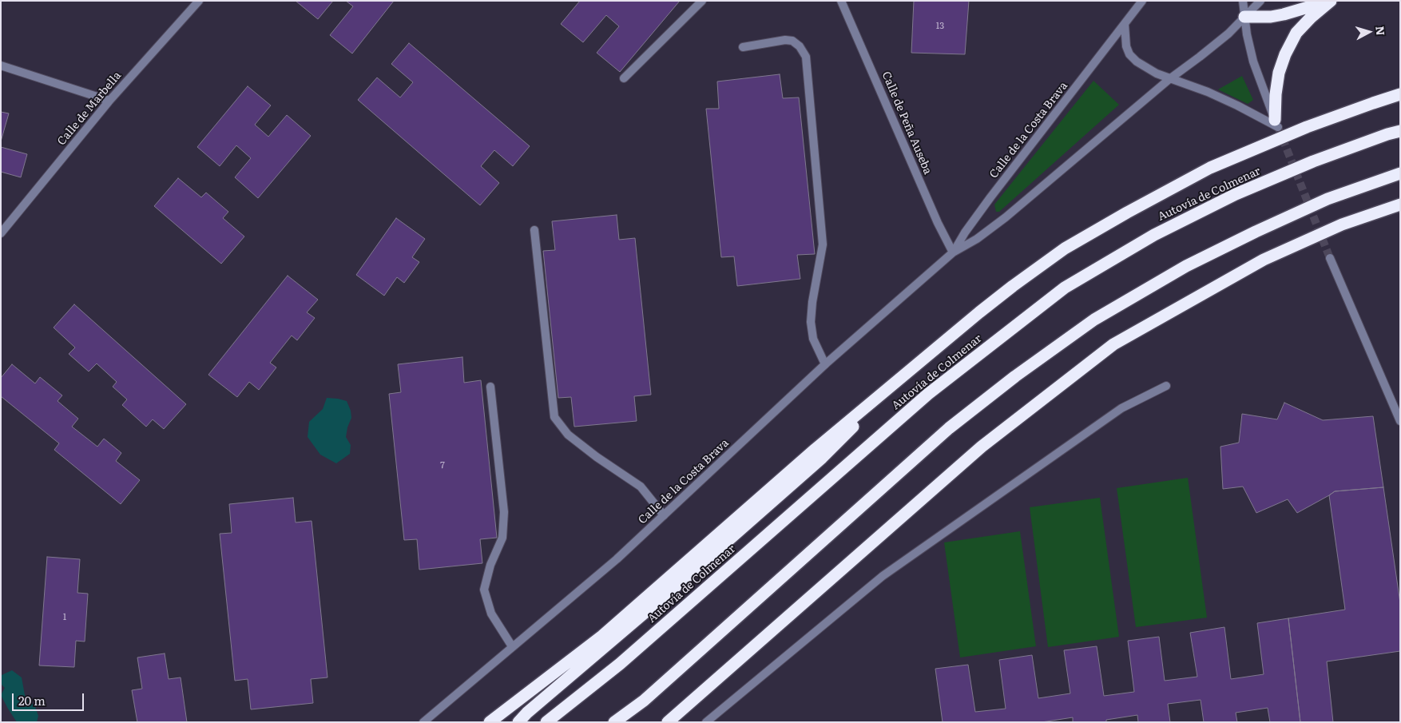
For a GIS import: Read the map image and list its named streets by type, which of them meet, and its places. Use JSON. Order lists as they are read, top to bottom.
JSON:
{
  "streets": {
    "highway": ["Autovía de Colmenar"],
    "street": ["Calle de Marbella", "Calle de Peña Auseba", "Calle de la Costa Brava"]
  },
  "crossings": [
    ["Calle de Peña Auseba", "Calle de la Costa Brava"]
  ],
  "house_numbers": ["13", "7", "1"],
  "scale_bar": "20 m",
  "north": "right"
}
